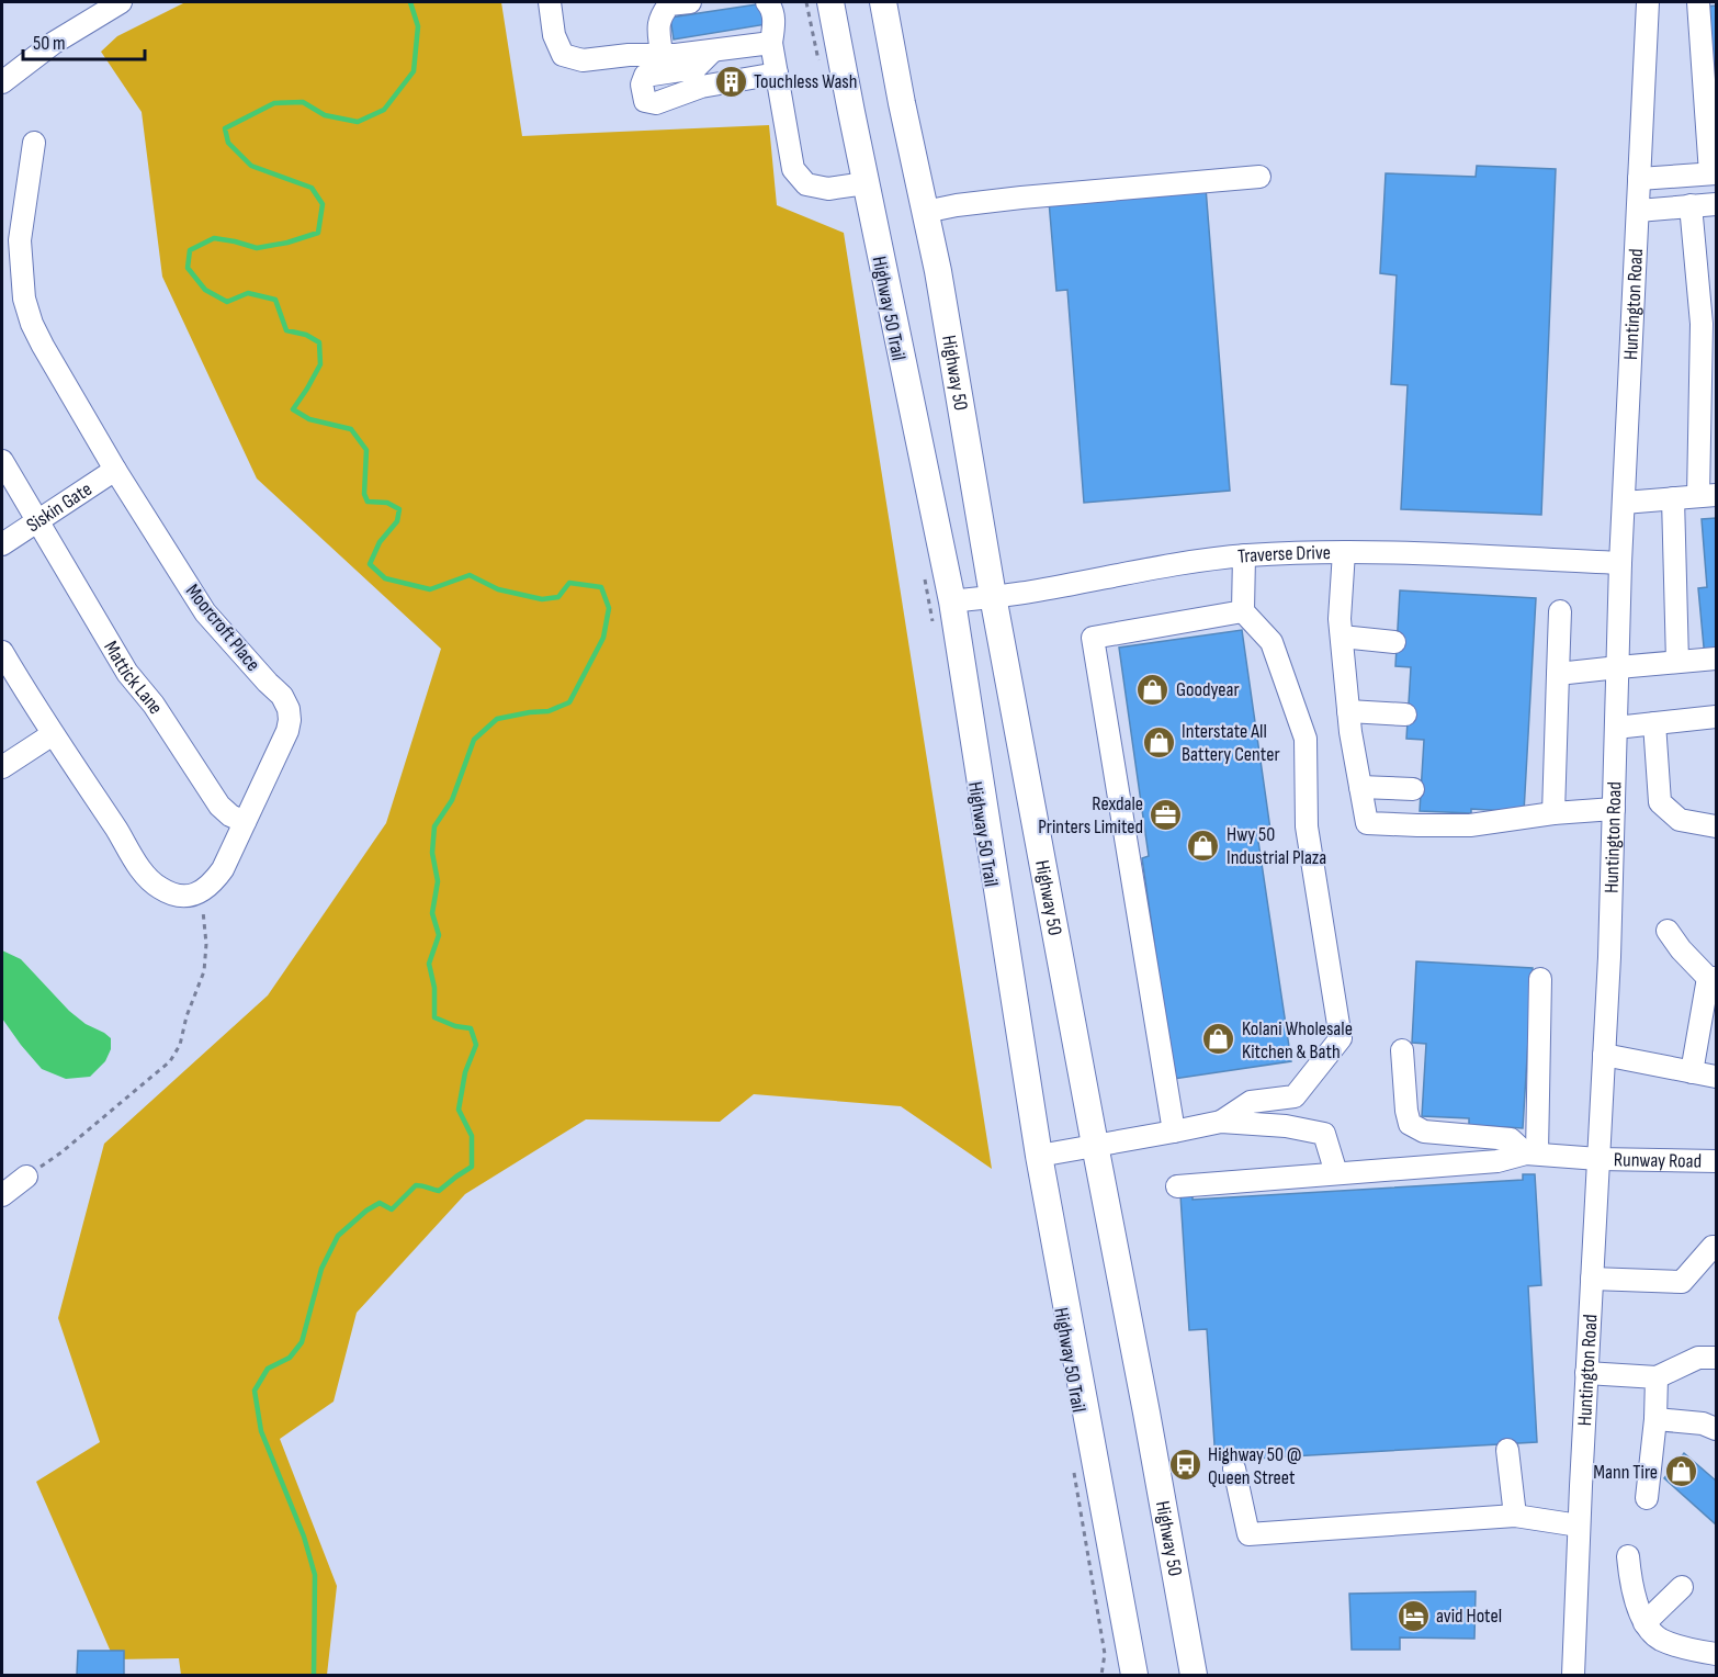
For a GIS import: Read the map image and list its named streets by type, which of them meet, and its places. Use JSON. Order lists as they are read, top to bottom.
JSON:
{
  "streets": {
    "main road": ["Highway 50"],
    "street": [
      "Huntington Road",
      "Siskin Gate",
      "Traverse Drive",
      "Moorcroft Place",
      "Mattick Lane",
      "Runway Road"
    ]
  },
  "crossings": [
    ["Huntington Road", "Traverse Drive"],
    ["Huntington Road", "Runway Road"],
    ["Highway 50", "Traverse Drive"],
    ["Siskin Gate", "Moorcroft Place"],
    ["Siskin Gate", "Mattick Lane"],
    ["Moorcroft Place", "Mattick Lane"]
  ],
  "places": {
    "building": ["Touchless Wash"],
    "shop": [
      "Goodyear",
      "Interstate All Battery Center",
      "Hwy 50 Industrial Plaza",
      "Kolani Wholesale Kitchen & Bath",
      "Mann Tire"
    ],
    "office": ["Rexdale Printers Limited"],
    "bus stop": ["Highway 50 @ Queen Street"],
    "hotel": ["avid Hotel"]
  },
  "scale_bar": "50 m"
}
